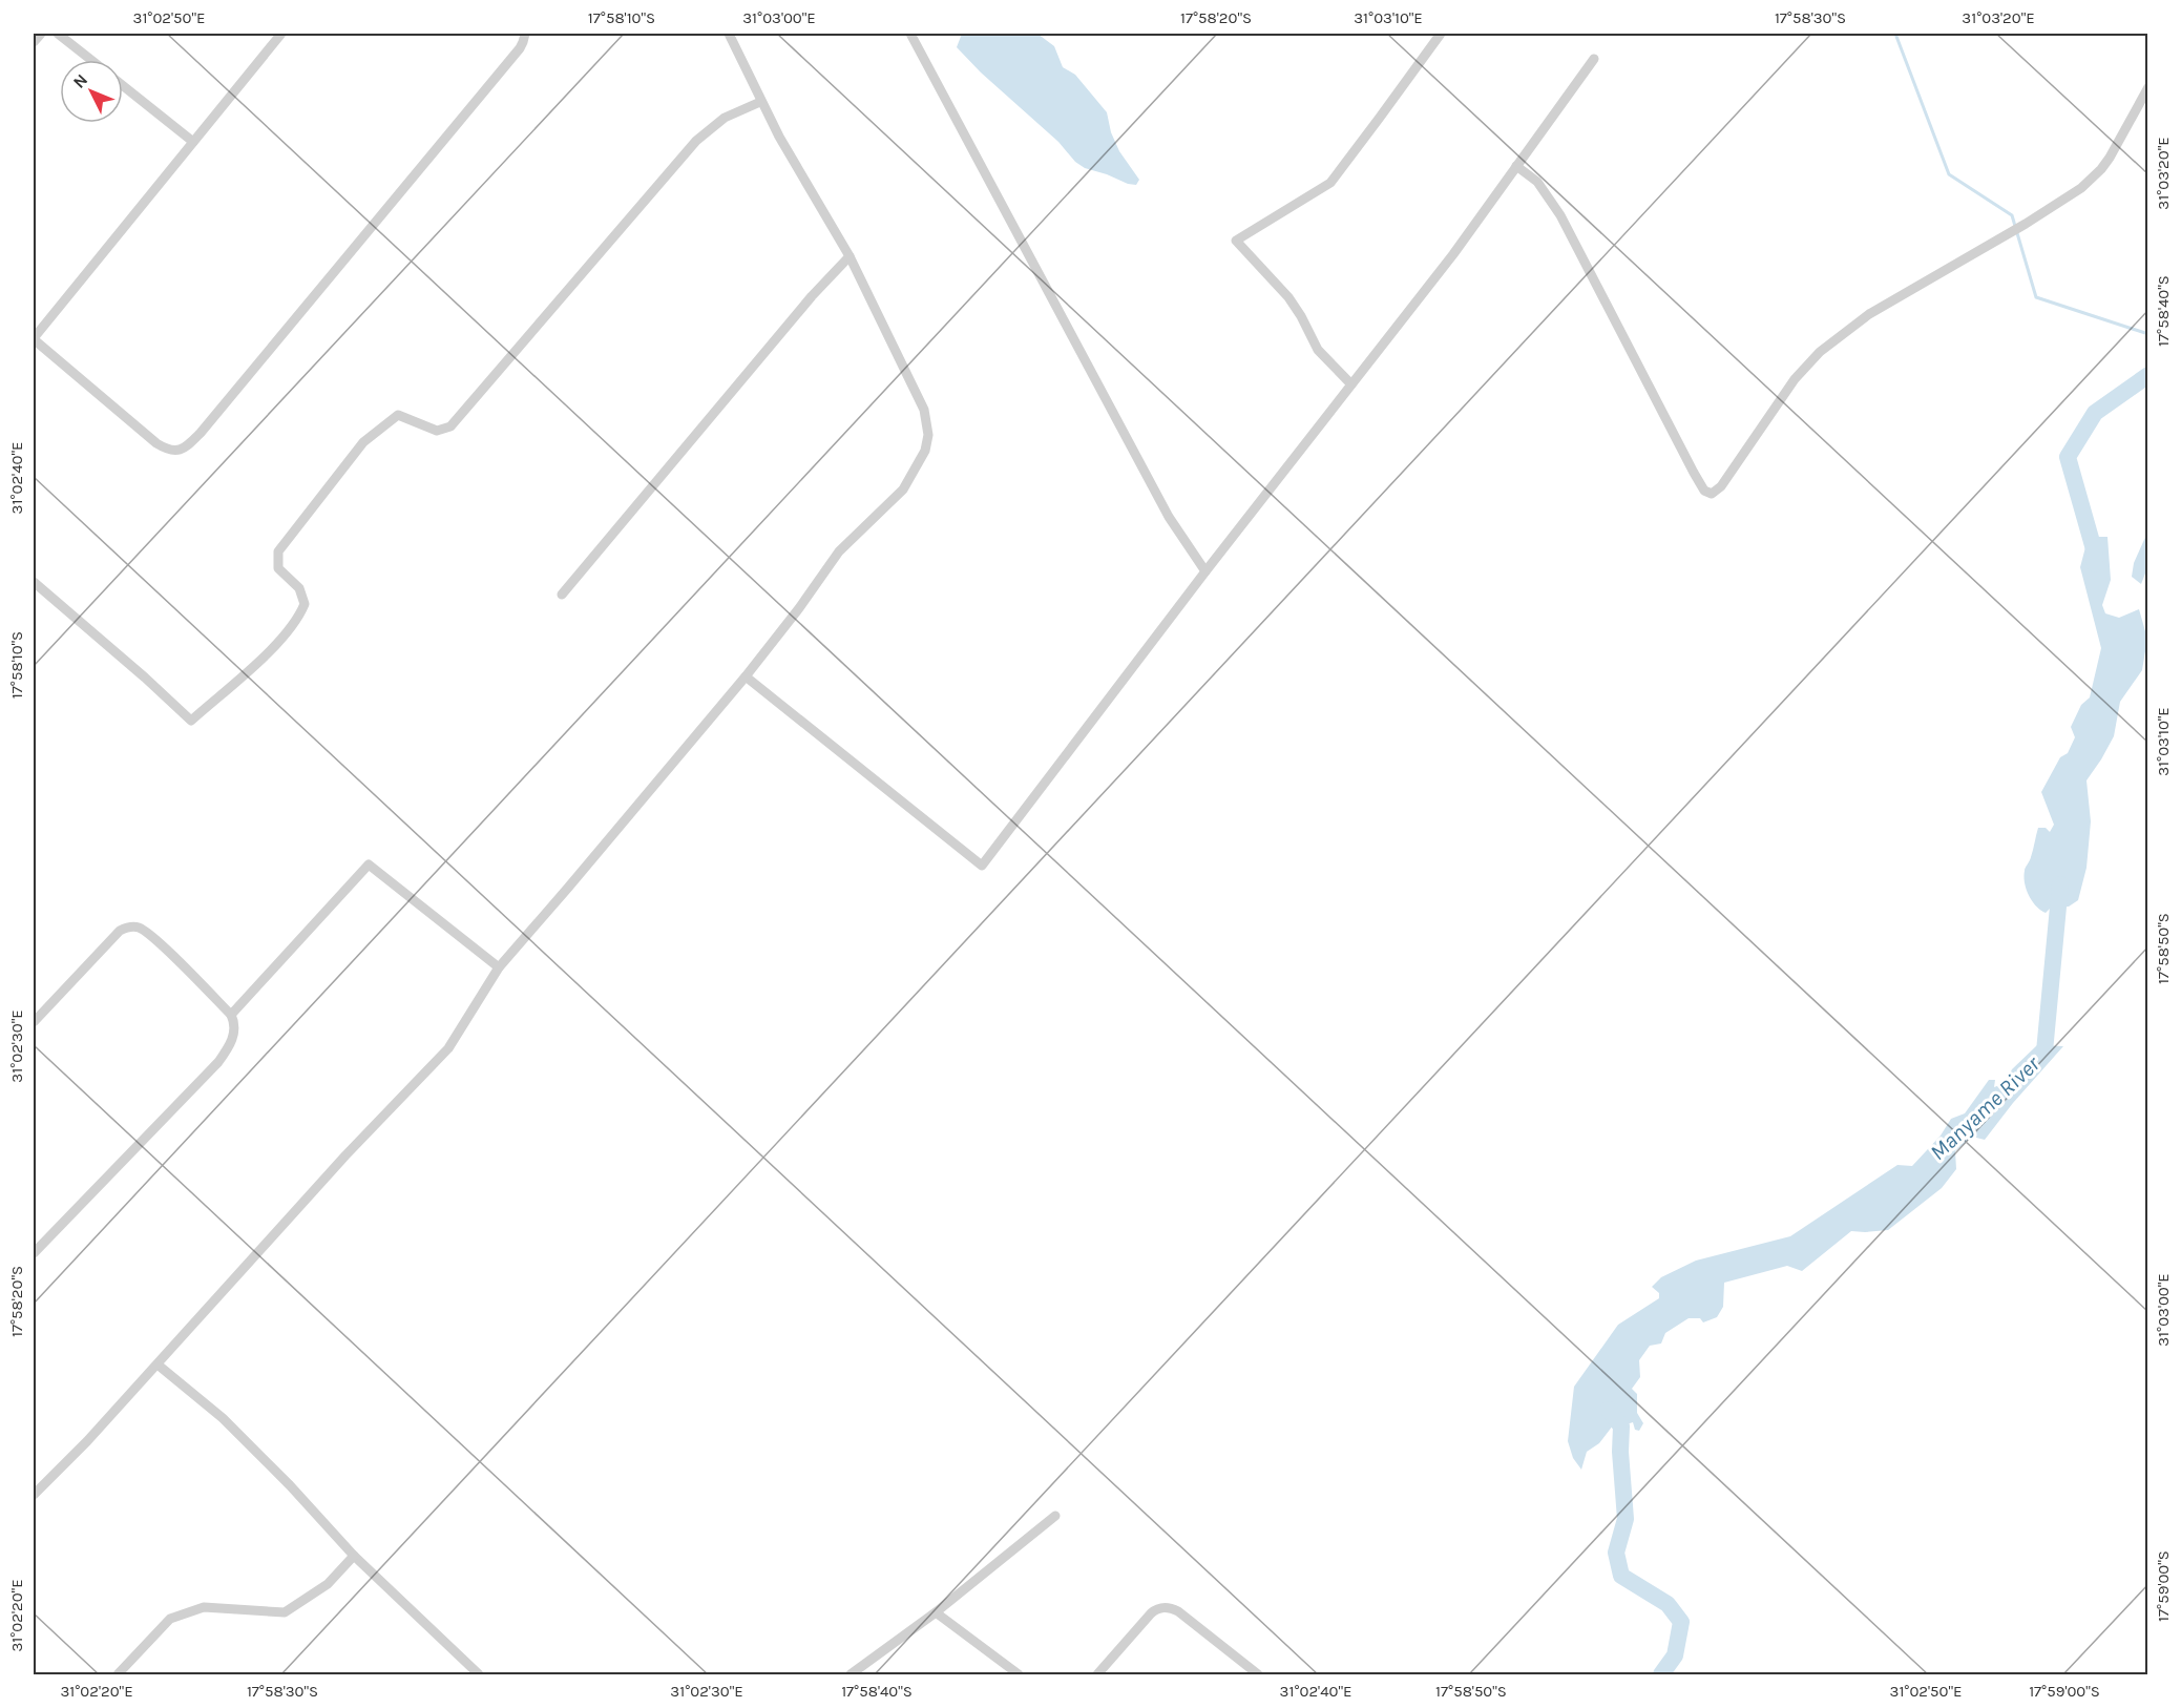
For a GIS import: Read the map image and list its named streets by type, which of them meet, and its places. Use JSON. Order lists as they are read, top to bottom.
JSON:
{
  "water": ["Manyame River"],
  "north": "top left",
  "coordinates": [
    "31°02'50\"E",
    "17°58'10\"S",
    "31°03'00\"E",
    "17°58'20\"S",
    "31°03'10\"E",
    "17°58'30\"S",
    "31°03'20\"E",
    "17°58'40\"S",
    "31°02'40\"E",
    "17°58'50\"S",
    "31°02'30\"E",
    "17°59'00\"S",
    "31°02'20\"E"
  ]
}
